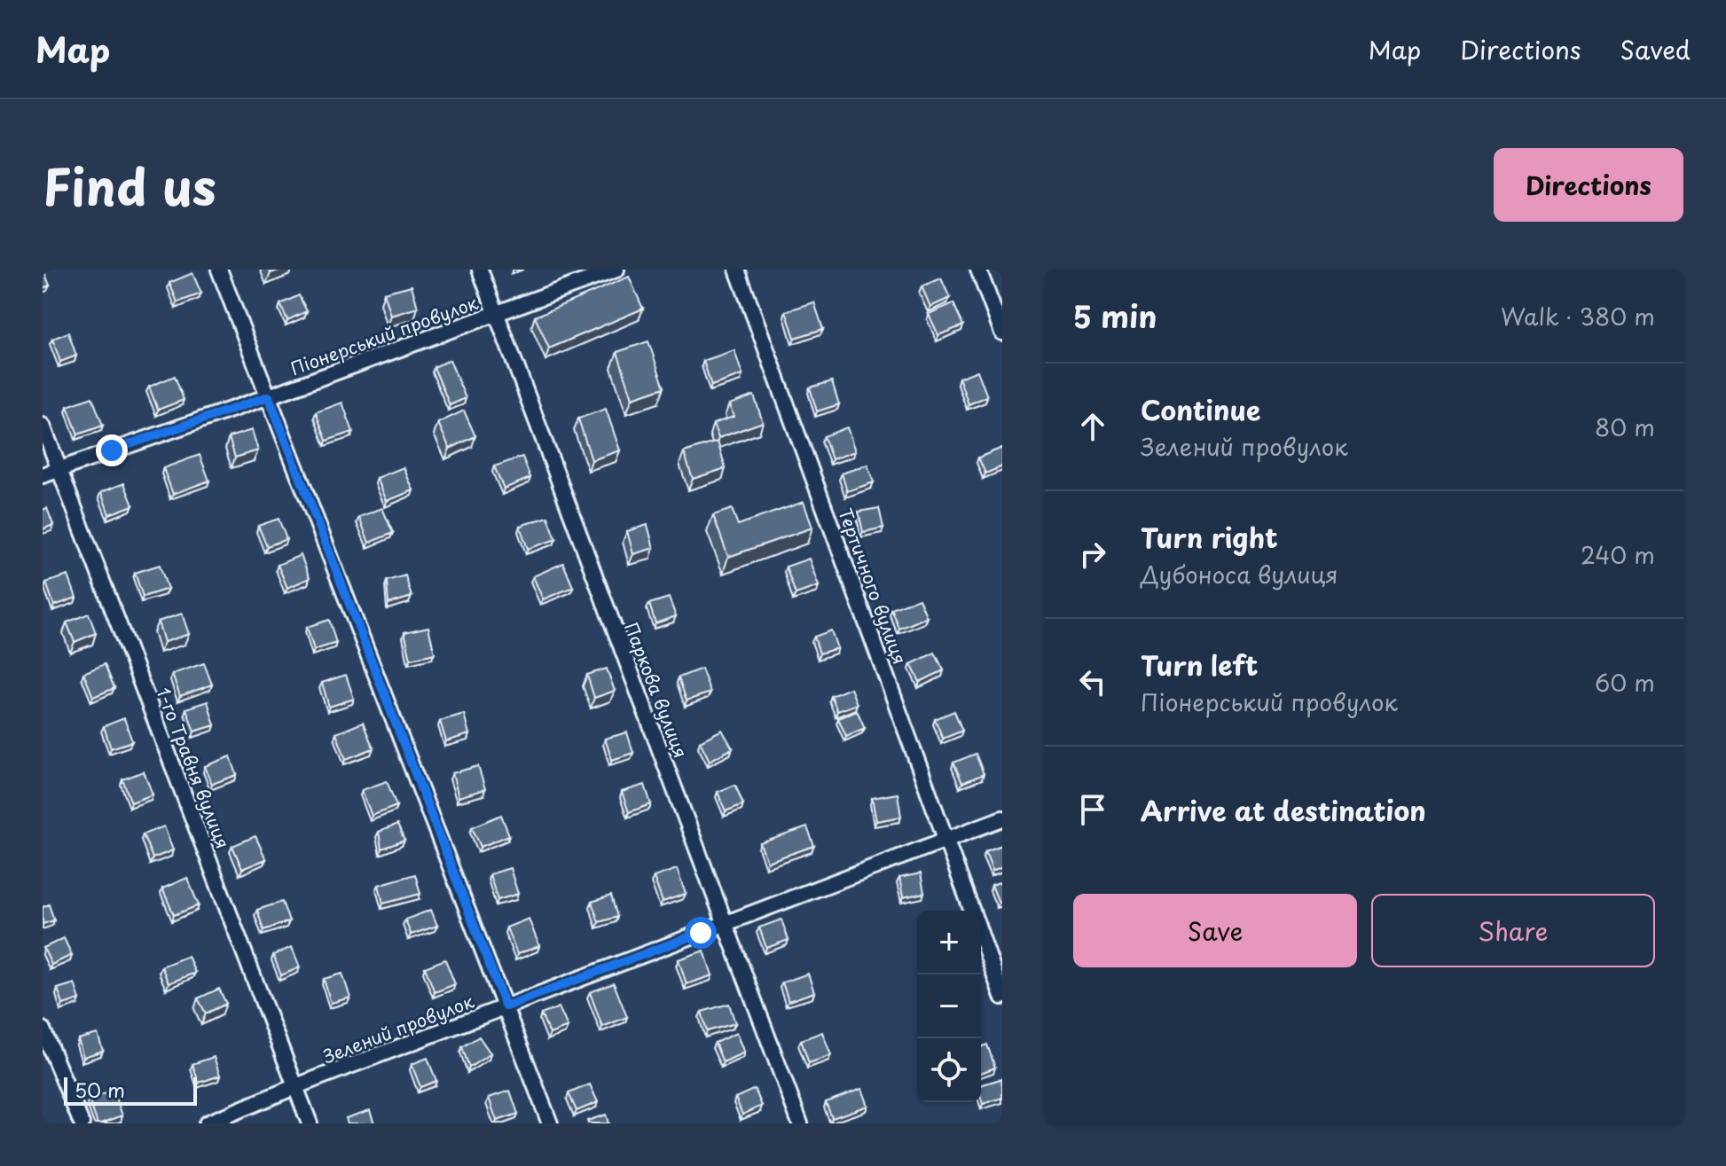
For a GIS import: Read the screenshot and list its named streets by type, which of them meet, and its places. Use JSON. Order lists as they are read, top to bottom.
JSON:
{
  "streets": {
    "street": [
      "Піонерський провулок",
      "Тертичного вулиця",
      "Паркова вулиця",
      "1-го Травня вулиця",
      "Зелений провулок"
    ]
  },
  "crossings": [
    ["Піонерський провулок", "Паркова вулиця"],
    ["Піонерський провулок", "1-го Травня вулиця"],
    ["Тертичного вулиця", "Зелений провулок"],
    ["Паркова вулиця", "Зелений провулок"],
    ["1-го Травня вулиця", "Зелений провулок"]
  ],
  "scale_bar": "50 m",
  "page": {
    "header": "Map",
    "nav": ["Map", "Directions", "Saved"],
    "title": "Find us",
    "buttons": [
      "Directions",
      ["Save", "Share"]
    ],
    "heading": ["5 min", "Walk · 380 m"],
    "list": [
      ["Continue", "Зелений провулок", "80 m"],
      ["Turn right", "Дубоноса вулиця", "240 m"],
      ["Turn left", "Піонерський провулок", "60 m"],
      "Arrive at destination"
    ],
    "map_buttons": ["+", "−"],
    "scale": "50 m"
  }
}
